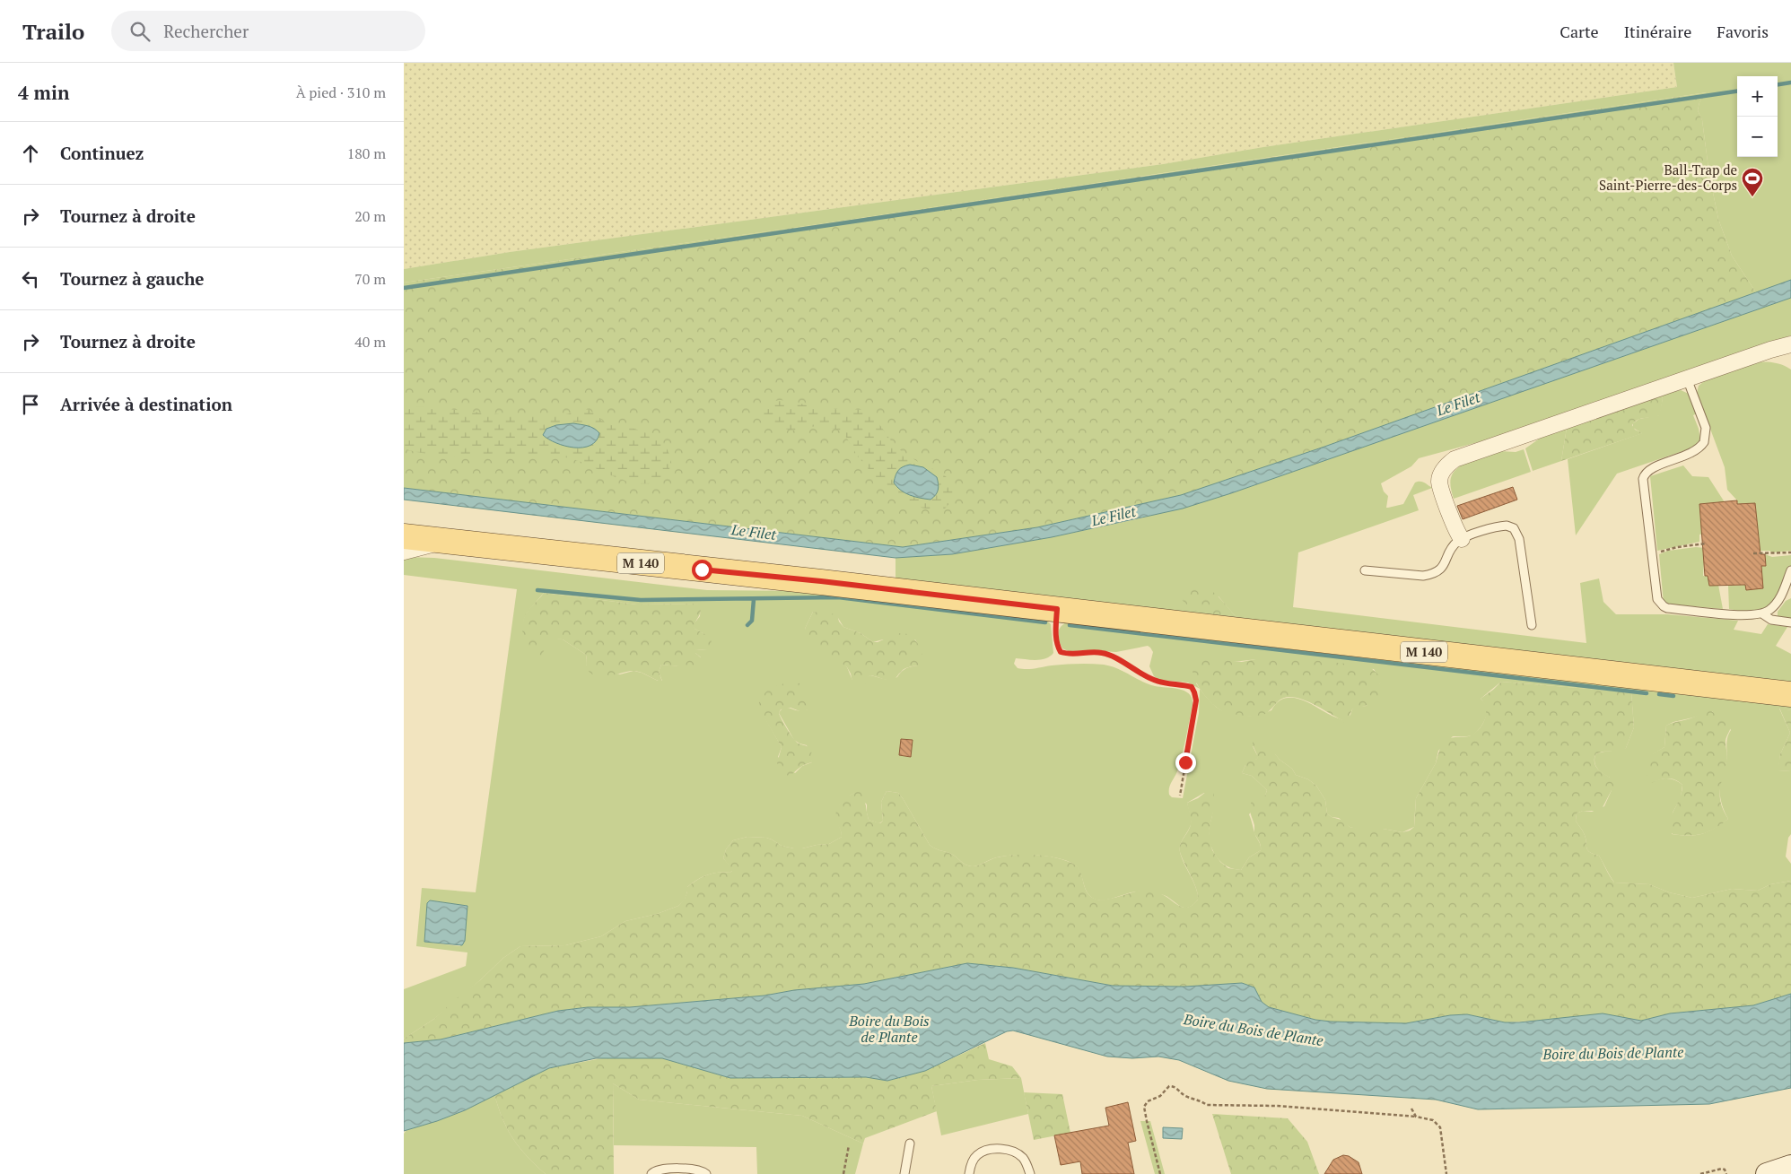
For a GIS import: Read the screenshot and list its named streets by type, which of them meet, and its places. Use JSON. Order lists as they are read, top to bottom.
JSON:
{
  "streets": {
    "main road": ["M 140"]
  },
  "water": ["Le Filet", "Boire du Bois de Plante"],
  "places": {
    "sports": ["Ball-Trap de Saint-Pierre-des-Corps"]
  },
  "page": {
    "header": "Trailo",
    "search": "Rechercher",
    "nav": ["Carte", "Itinéraire", "Favoris"],
    "heading": ["4 min", "À pied · 310 m"],
    "map_buttons": ["+", "−"],
    "list": [
      ["Continuez", "180 m"],
      ["Tournez à droite", "20 m"],
      ["Tournez à gauche", "70 m"],
      ["Tournez à droite", "40 m"],
      "Arrivée à destination"
    ]
  }
}
